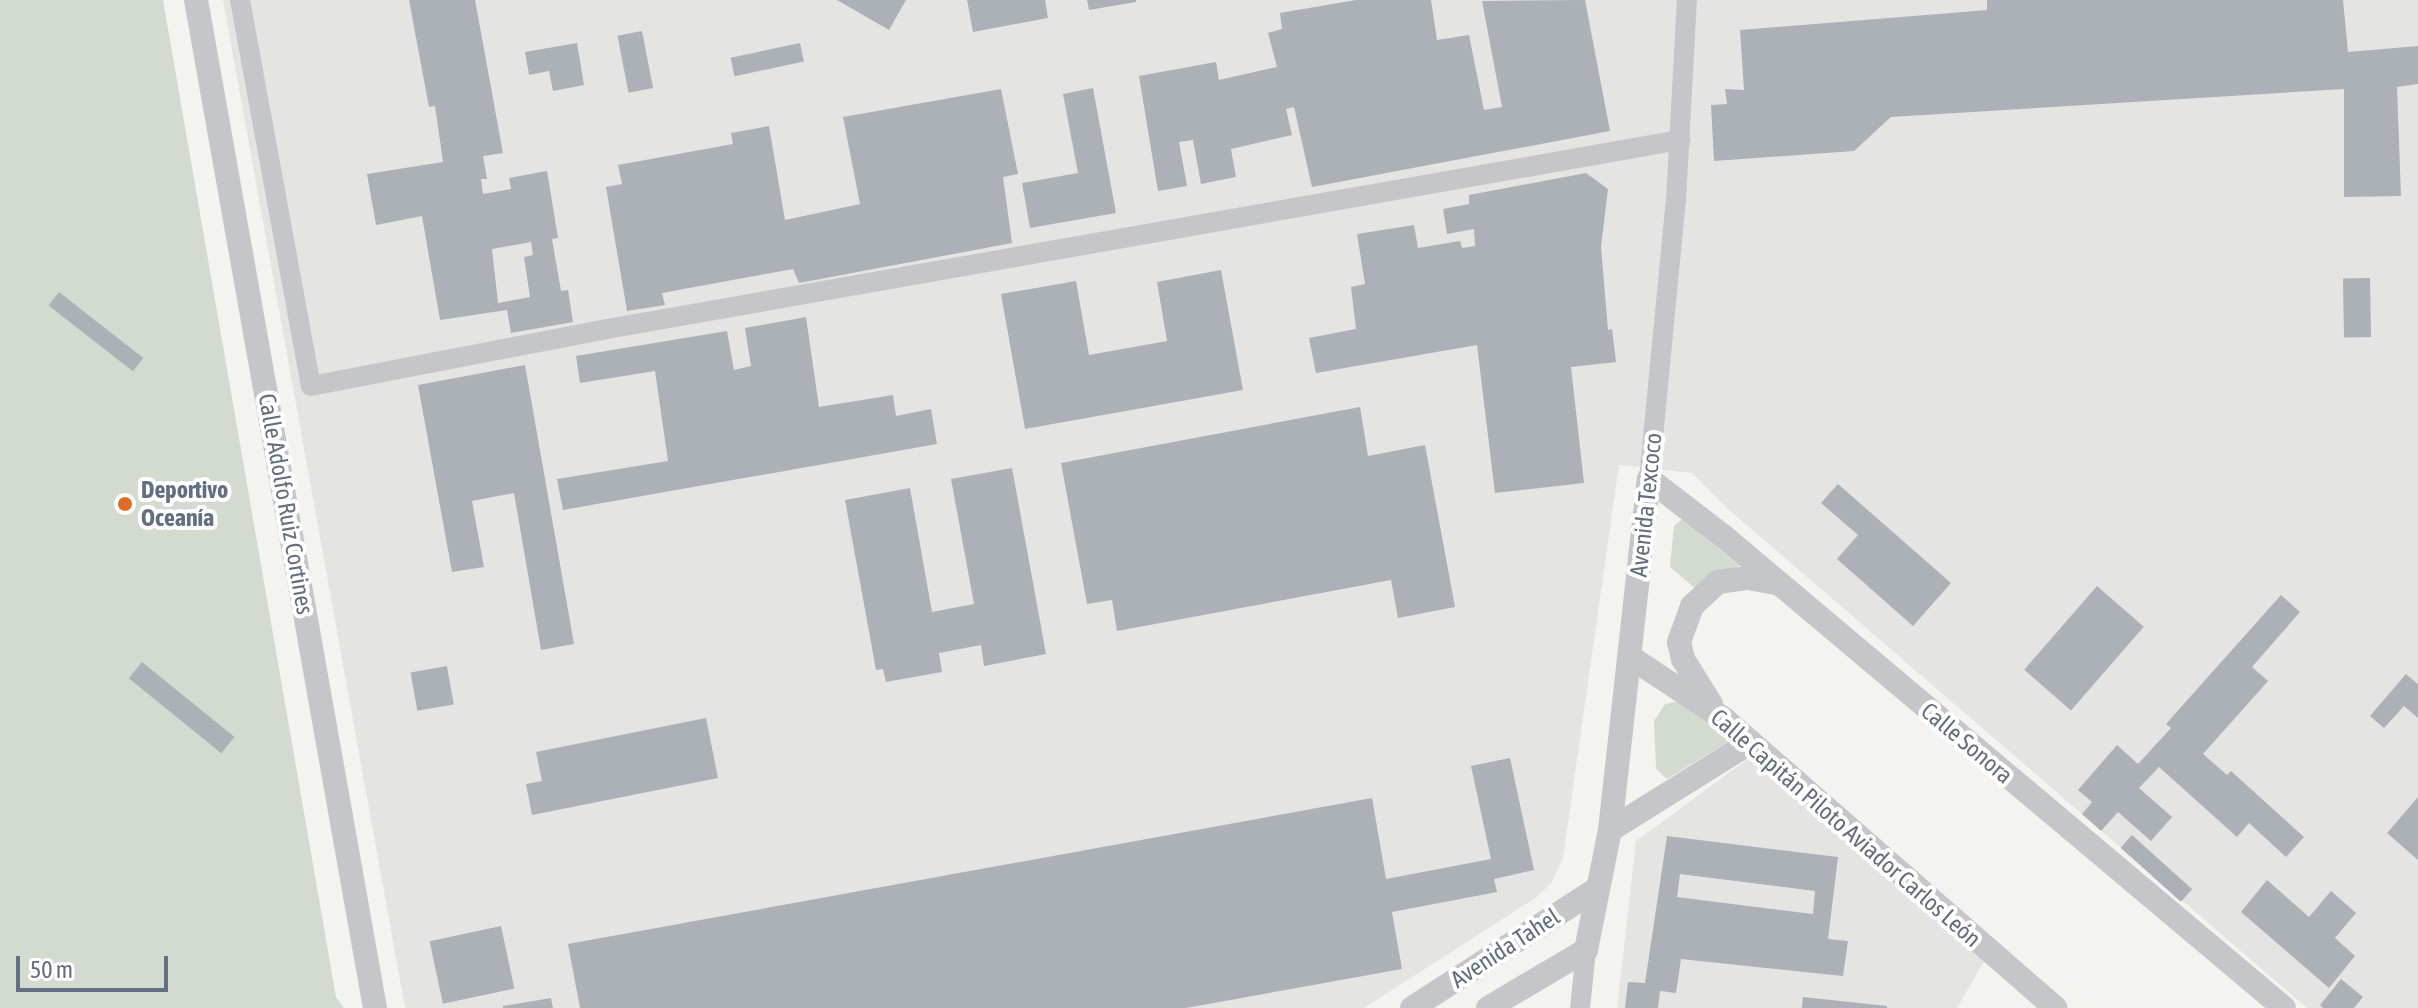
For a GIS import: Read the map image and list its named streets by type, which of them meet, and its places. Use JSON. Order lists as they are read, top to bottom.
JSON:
{
  "streets": {
    "street": [
      "Calle Adolfo Ruiz Cortines",
      "Avenida Texcoco",
      "Calle Sonora",
      "Calle Capitán Piloto Aviador Carlos León",
      "Avenida Tahel"
    ]
  },
  "crossings": [
    ["Avenida Texcoco", "Calle Sonora"],
    ["Avenida Texcoco", "Calle Capitán Piloto Aviador Carlos León"],
    ["Avenida Texcoco", "Avenida Tahel"]
  ],
  "places": ["Deportivo Oceanía"],
  "scale_bar": "50 m"
}
